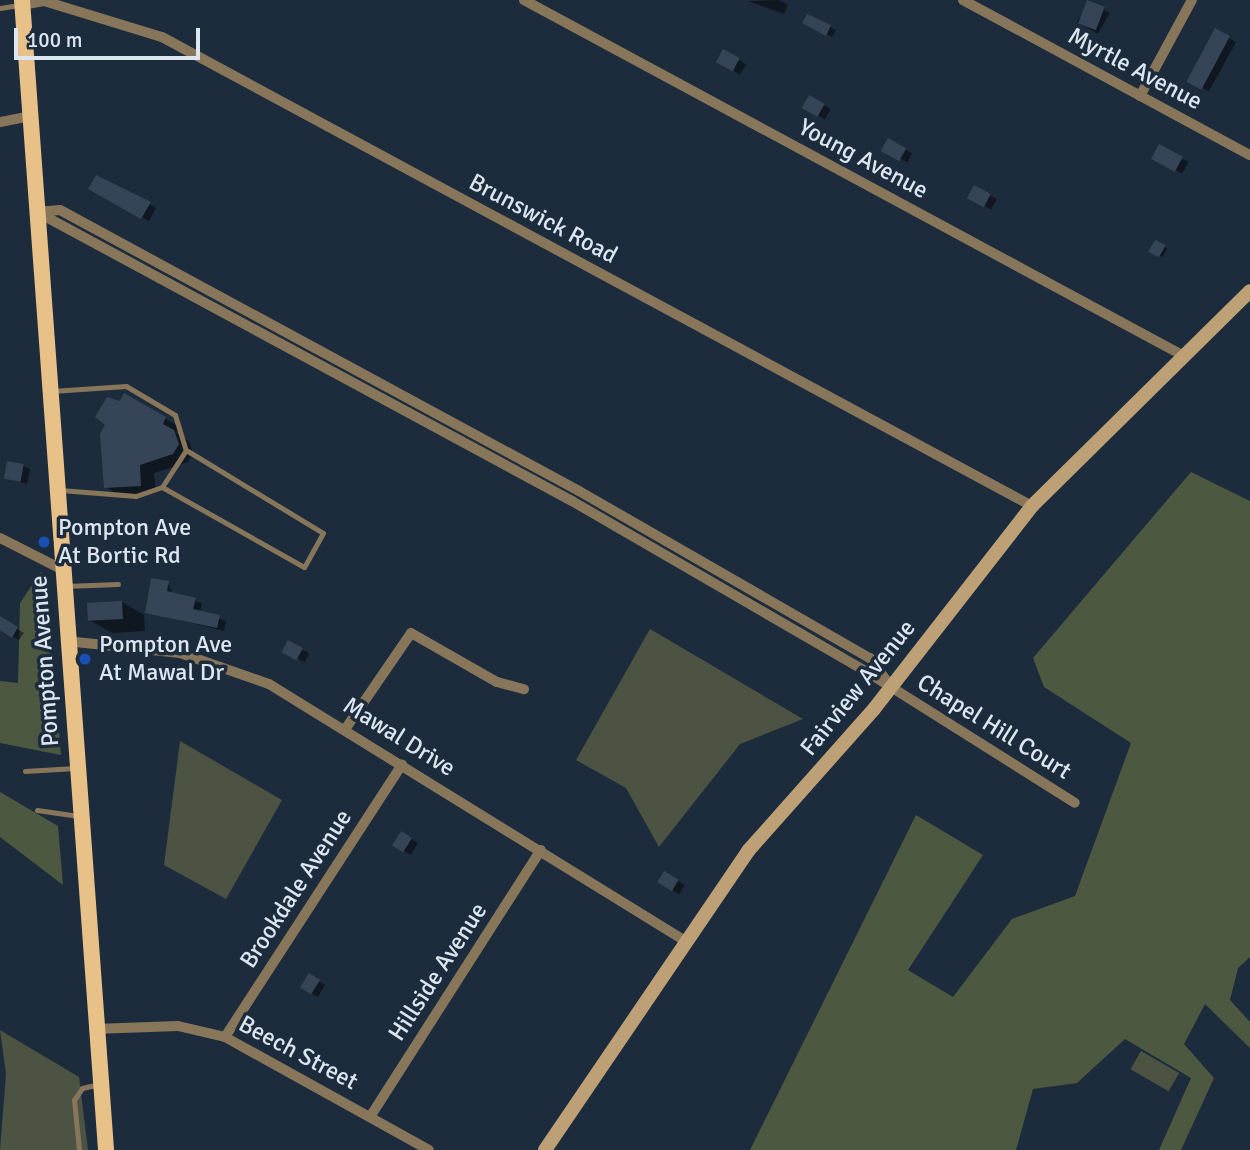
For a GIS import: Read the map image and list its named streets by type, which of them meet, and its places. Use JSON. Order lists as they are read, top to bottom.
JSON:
{
  "streets": {
    "main road": ["Pompton Avenue", "Fairview Avenue"],
    "street": [
      "Myrtle Avenue",
      "Young Avenue",
      "Brunswick Road",
      "Chapel Hill Court",
      "Mawal Drive",
      "Brookdale Avenue",
      "Hillside Avenue",
      "Beech Street"
    ]
  },
  "crossings": [
    ["Young Avenue", "Fairview Avenue"],
    ["Brunswick Road", "Pompton Avenue"],
    ["Brunswick Road", "Fairview Avenue"],
    ["Pompton Avenue", "Mawal Drive"],
    ["Pompton Avenue", "Beech Street"],
    ["Fairview Avenue", "Chapel Hill Court"],
    ["Fairview Avenue", "Mawal Drive"],
    ["Mawal Drive", "Brookdale Avenue"],
    ["Mawal Drive", "Hillside Avenue"],
    ["Brookdale Avenue", "Beech Street"],
    ["Hillside Avenue", "Beech Street"]
  ],
  "places": ["Pompton Ave At Bortic Rd", "Pompton Ave At Mawal Dr"],
  "scale_bar": "100 m"
}
